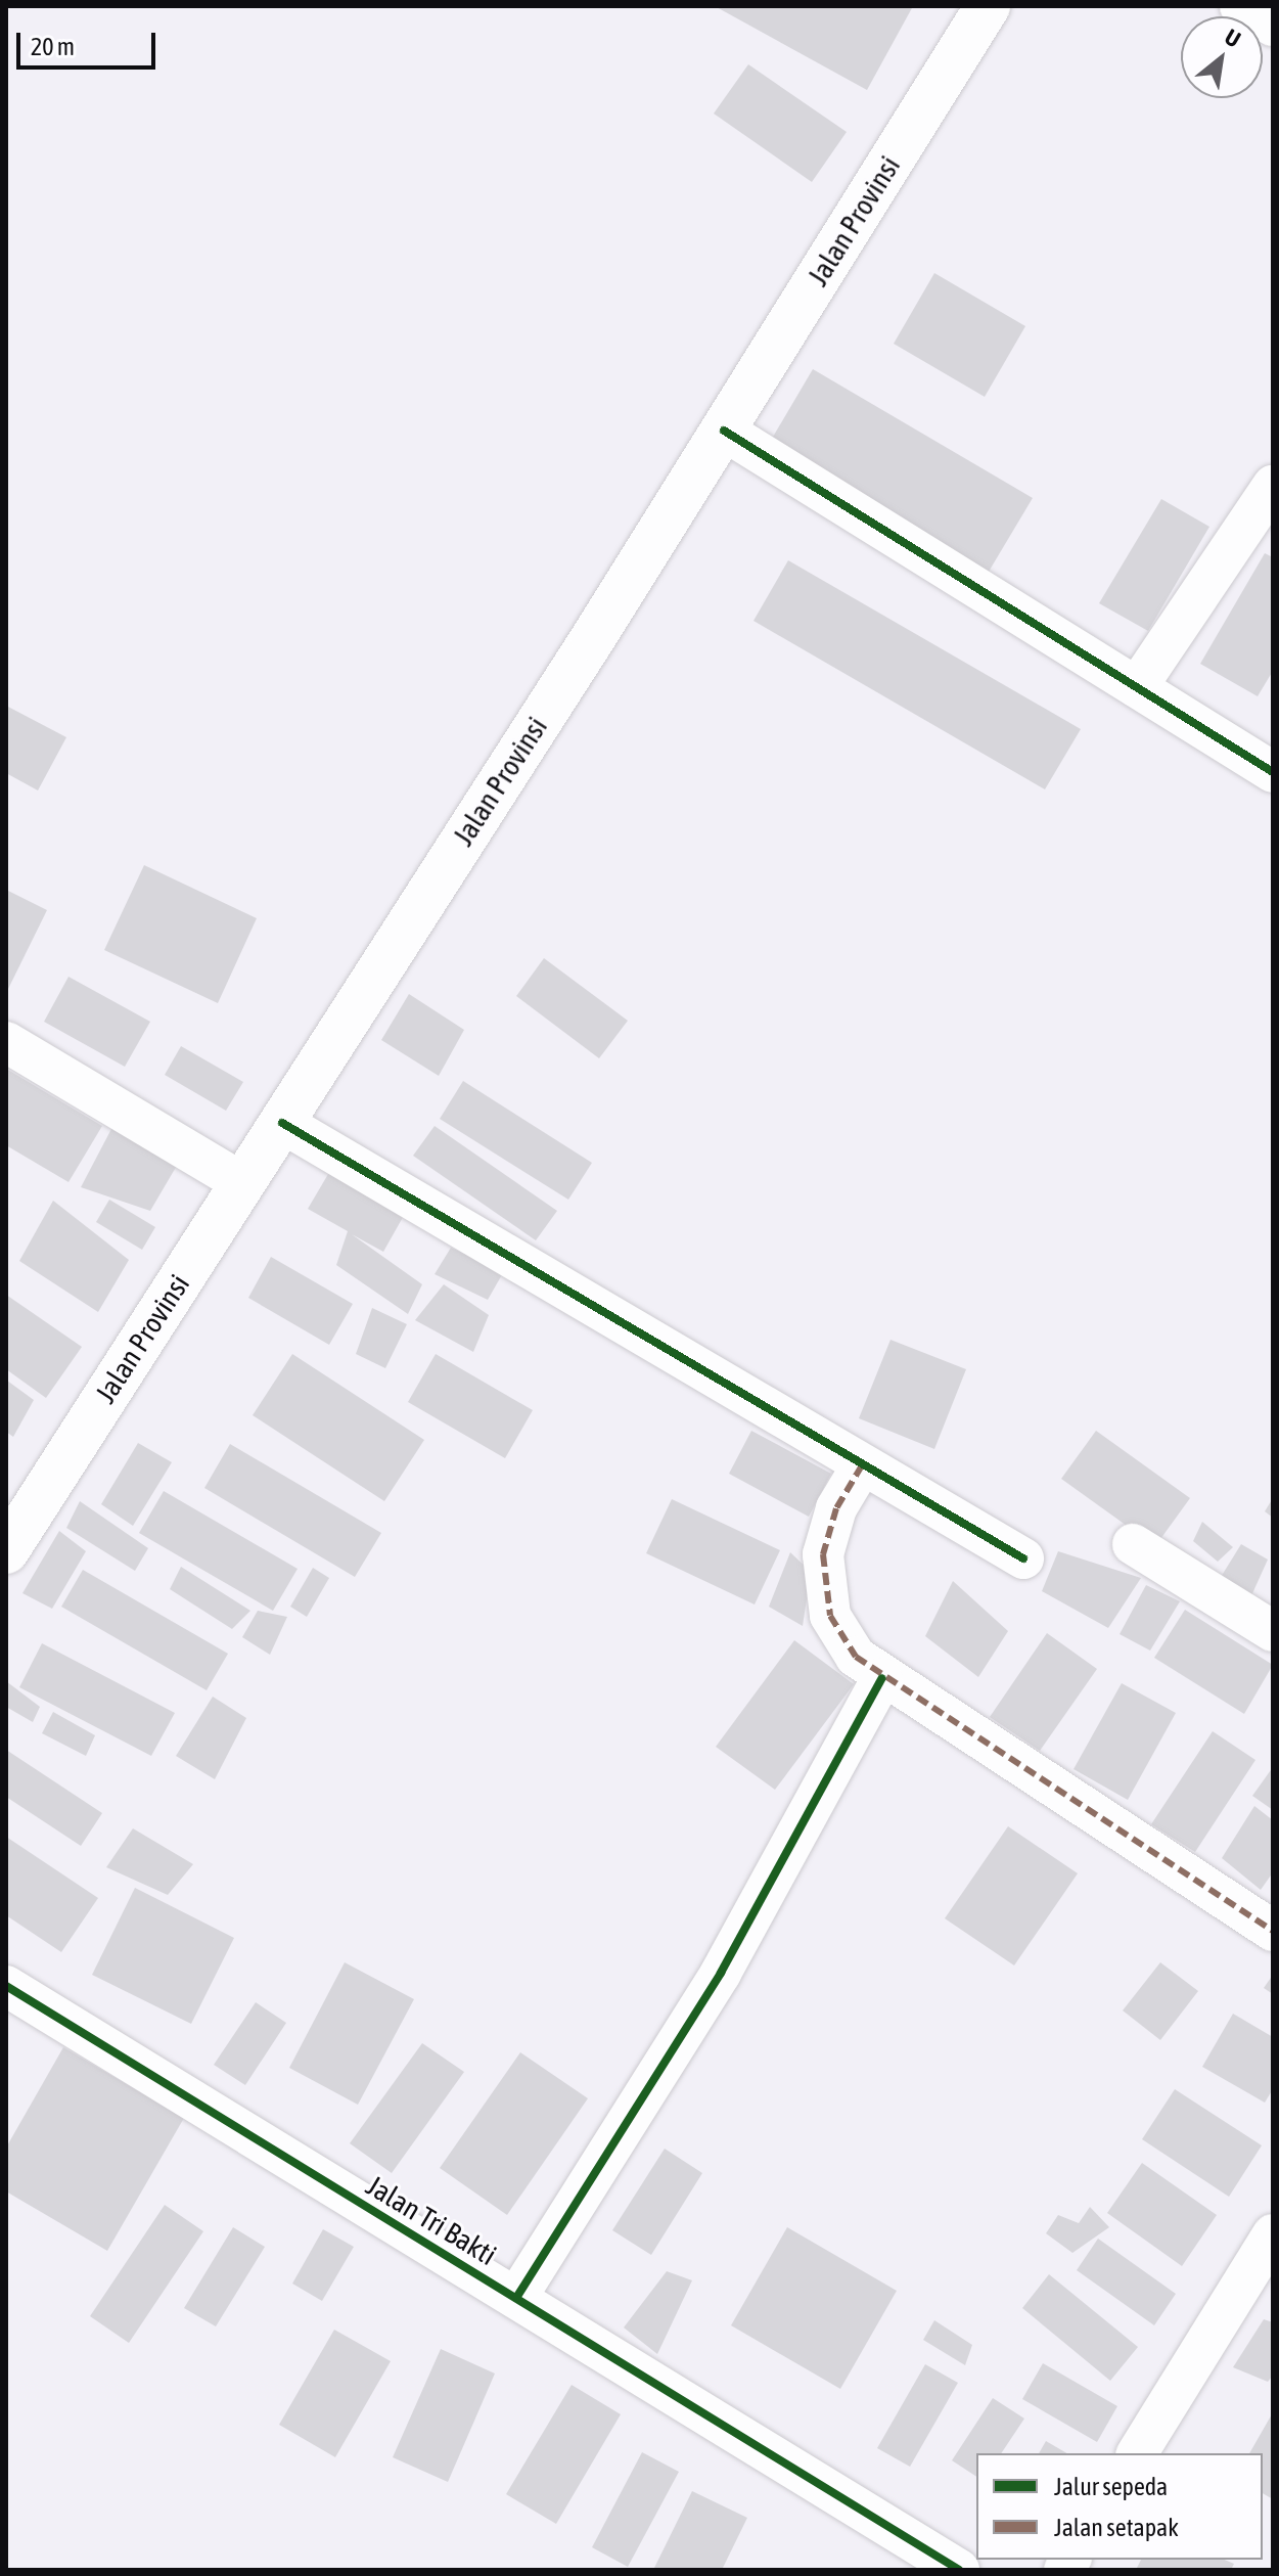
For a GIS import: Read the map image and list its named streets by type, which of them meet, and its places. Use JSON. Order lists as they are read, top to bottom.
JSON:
{
  "streets": {
    "main road": ["Jalan Provinsi"],
    "street": ["Jalan Tri Bakti"]
  },
  "legend": ["Jalur sepeda", "Jalan setapak"],
  "scale_bar": "20 m",
  "north": "top right"
}
